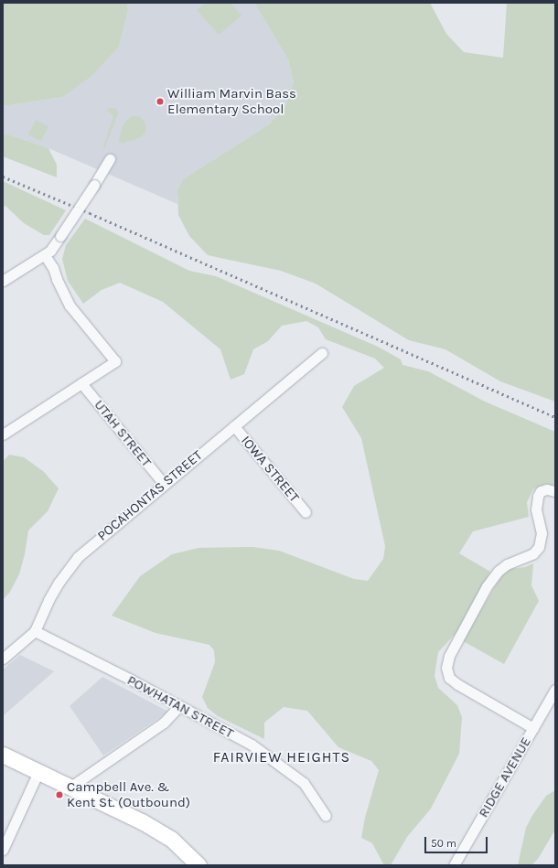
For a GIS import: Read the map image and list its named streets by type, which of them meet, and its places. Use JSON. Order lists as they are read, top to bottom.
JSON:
{
  "streets": {
    "street": [
      "UTAH STREET",
      "IOWA STREET",
      "POCAHONTAS STREET",
      "POWHATAN STREET",
      "RIDGE AVENUE"
    ]
  },
  "crossings": [
    ["UTAH STREET", "POCAHONTAS STREET"],
    ["IOWA STREET", "POCAHONTAS STREET"],
    ["POCAHONTAS STREET", "POWHATAN STREET"]
  ],
  "districts": ["FAIRVIEW HEIGHTS"],
  "places": ["William Marvin Bass Elementary School", "Campbell Ave. & Kent St. (Outbound)"],
  "scale_bar": "50 m"
}
